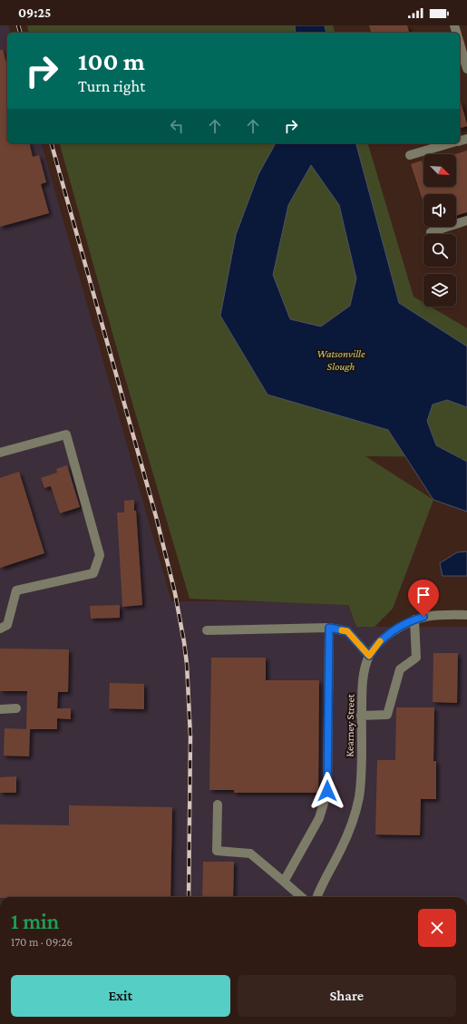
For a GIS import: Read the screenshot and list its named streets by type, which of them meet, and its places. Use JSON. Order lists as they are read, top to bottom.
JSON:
{
  "streets": {
    "street": ["Kearney Street"]
  },
  "parks": ["Watsonville Slough"],
  "north": "bottom right",
  "page": {
    "status": "09:25",
    "turn": ["100 m", "Turn right"],
    "heading": ["1 min", "170 m · 09:26"],
    "buttons": ["Exit", "Share"]
  }
}
